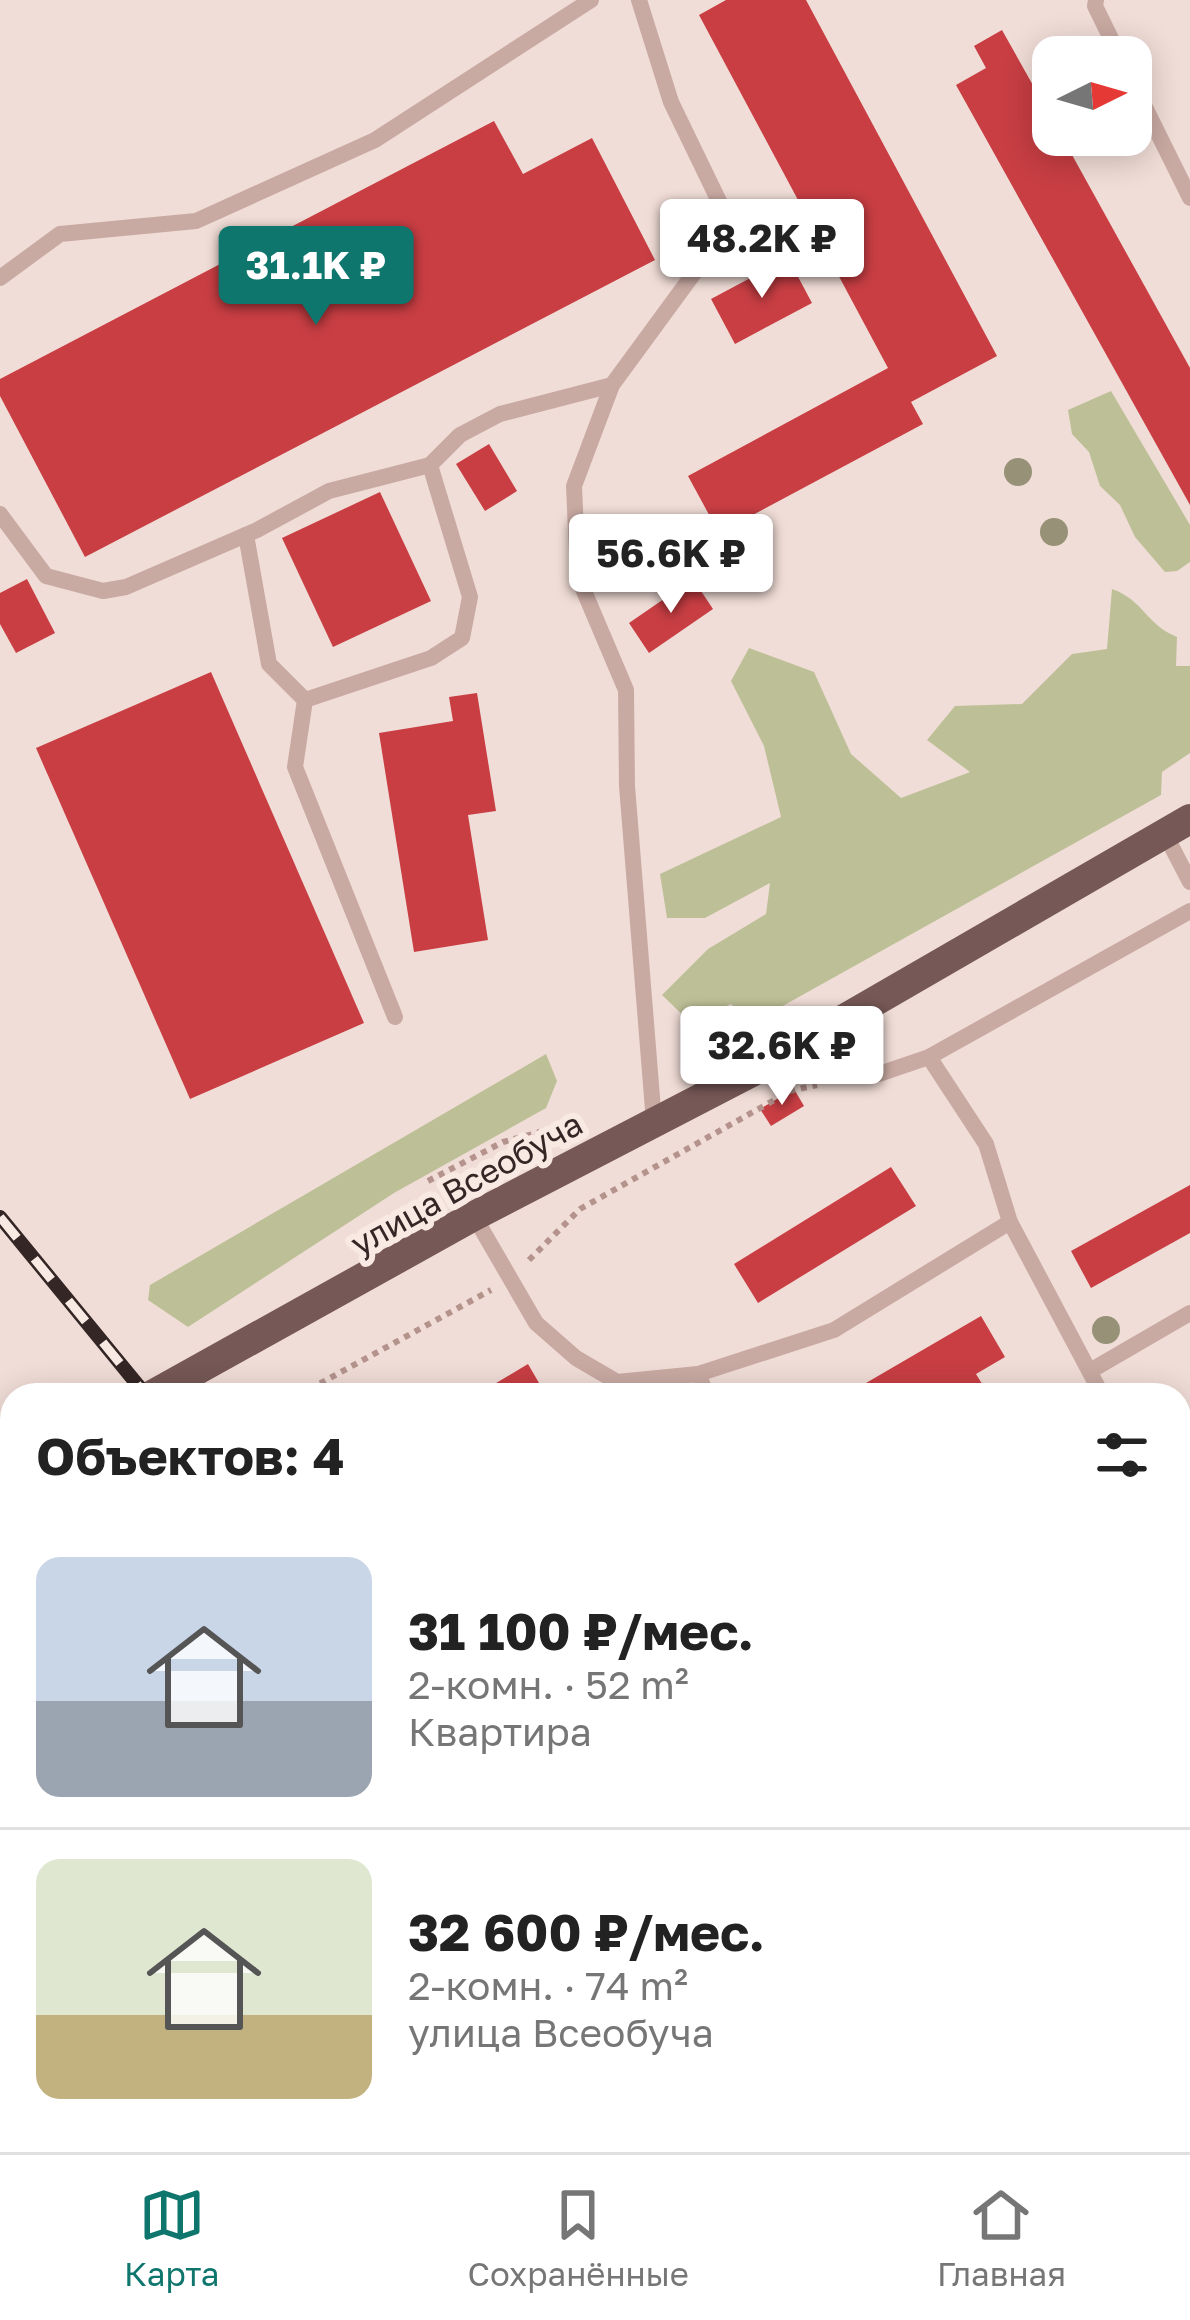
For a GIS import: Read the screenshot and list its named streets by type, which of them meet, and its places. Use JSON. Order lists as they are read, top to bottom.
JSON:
{
  "streets": {
    "main road": ["улица Всеобуча"]
  },
  "north": "right",
  "page": {
    "price": [
      "48.2K ₽",
      "31.1K ₽",
      "56.6K ₽",
      "32.6K ₽"
    ],
    "heading": "Объектов: 4",
    "list": [
      {
        "name": "31 100 ₽/мес.",
        "note": "2-комн. · 52 m² · Квартира"
      },
      {
        "name": "32 600 ₽/мес.",
        "note": "2-комн. · 74 m² · улица Всеобуча"
      }
    ],
    "tabs": ["Карта", "Сохранённые", "Главная"]
  }
}
